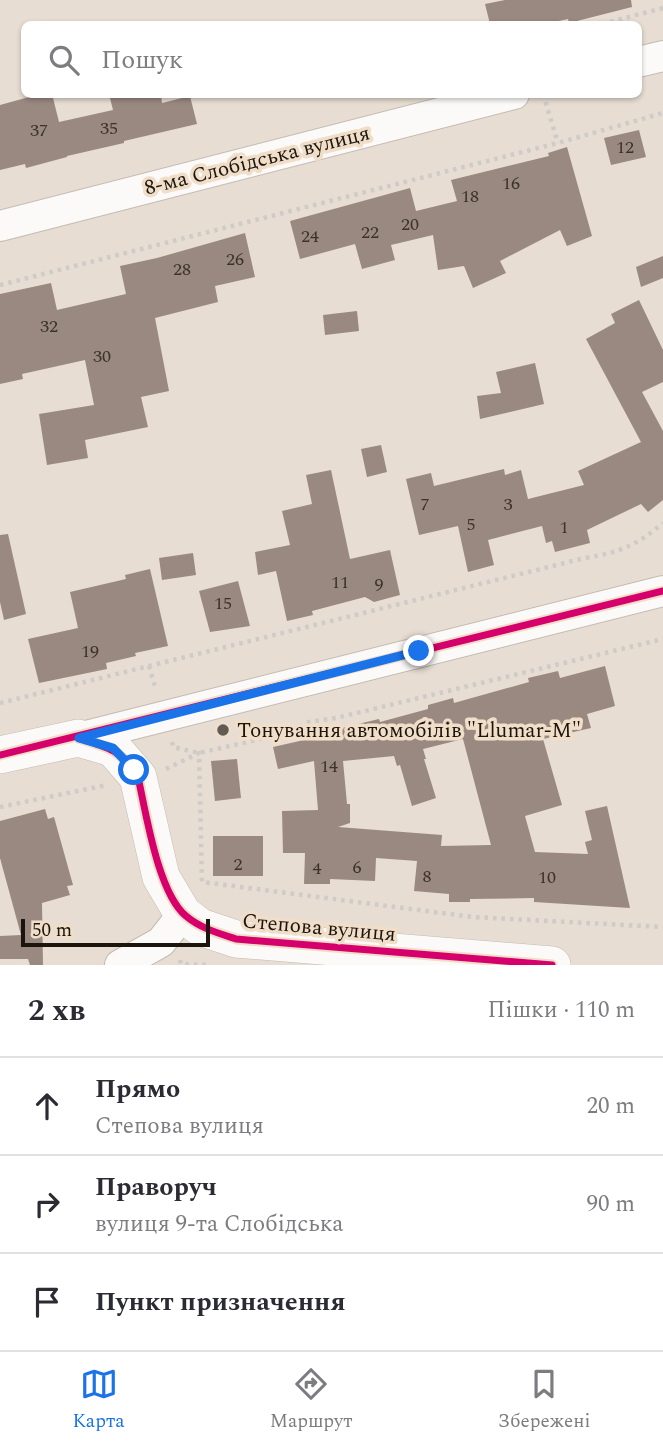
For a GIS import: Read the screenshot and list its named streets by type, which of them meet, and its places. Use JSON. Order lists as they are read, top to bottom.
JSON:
{
  "streets": {
    "street": ["8-ма Слобідська вулиця", "Степова вулиця"]
  },
  "places": ["Тонування автомобілів \"Llumar-M\""],
  "house_numbers": [
    "35",
    "37",
    "12",
    "16",
    "18",
    "20",
    "22",
    "24",
    "26",
    "28",
    "32",
    "30",
    "7",
    "3",
    "5",
    "1",
    "11",
    "9",
    "15",
    "19",
    "14",
    "2",
    "6",
    "4",
    "8",
    "10"
  ],
  "scale_bar": "50 m",
  "page": {
    "search": "Пошук",
    "scale": "50 m",
    "heading": ["2 хв", "Пішки · 110 m"],
    "list": [
      ["Прямо", "Степова вулиця", "20 m"],
      ["Праворуч", "вулиця 9-та Слобідська", "90 m"],
      "Пункт призначення"
    ],
    "nav": ["Карта", "Маршрут", "Збережені"]
  }
}
